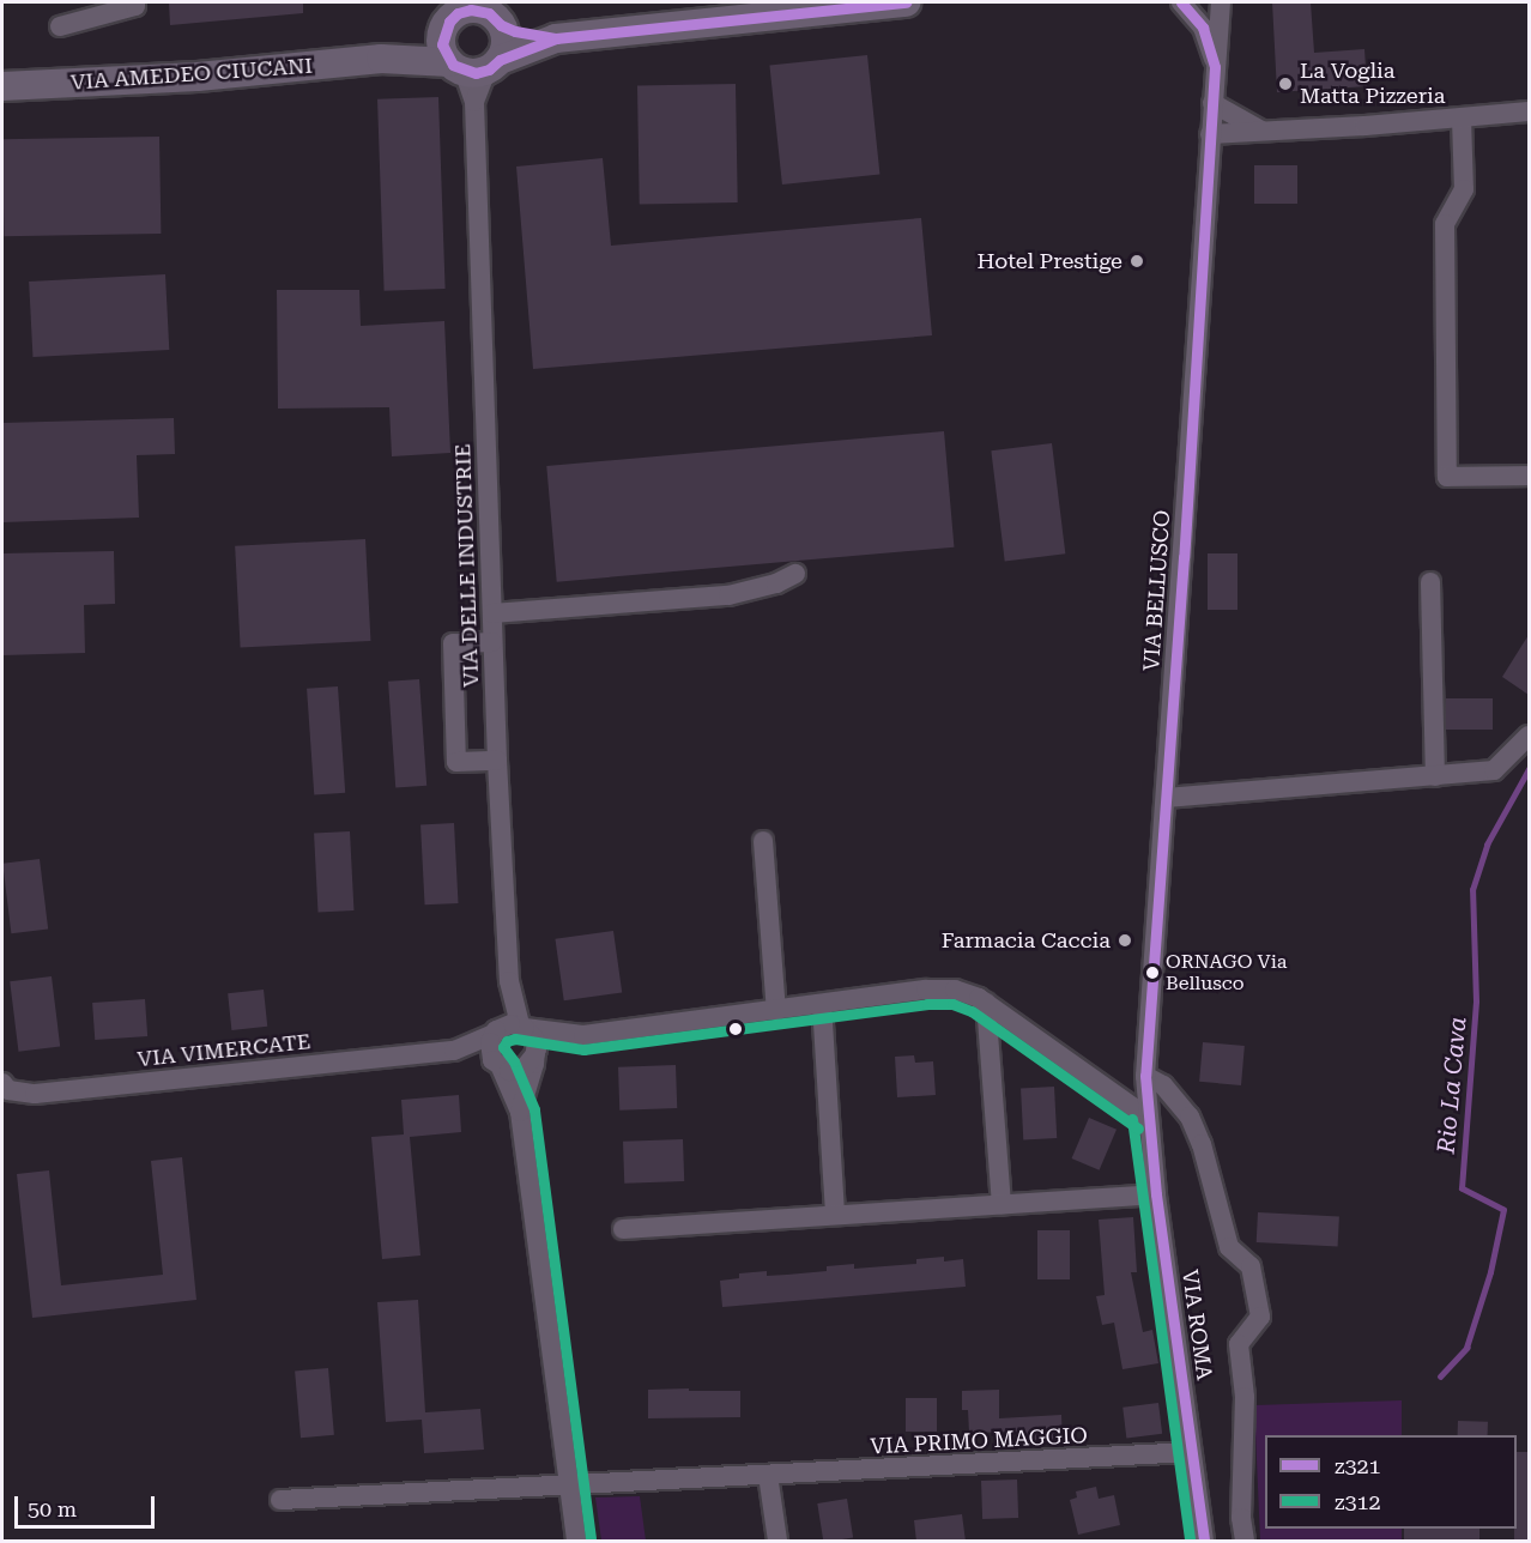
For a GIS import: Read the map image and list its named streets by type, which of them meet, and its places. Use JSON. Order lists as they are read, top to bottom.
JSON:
{
  "streets": {
    "main road": ["VIA AMEDEO CIUCANI"],
    "street": [
      "VIA DELLE INDUSTRIE",
      "VIA BELLUSCO",
      "VIA VIMERCATE",
      "VIA ROMA",
      "VIA PRIMO MAGGIO"
    ]
  },
  "crossings": [
    ["VIA AMEDEO CIUCANI", "VIA DELLE INDUSTRIE"],
    ["VIA DELLE INDUSTRIE", "VIA VIMERCATE"],
    ["VIA BELLUSCO", "VIA ROMA"],
    ["VIA ROMA", "VIA PRIMO MAGGIO"]
  ],
  "water": ["Rio La Cava"],
  "places": [
    "La Voglia Matta Pizzeria",
    "Hotel Prestige",
    "Farmacia Caccia",
    "ORNAGO Via Bellusco"
  ],
  "lines": ["transit line z321", "transit line z312"],
  "legend": ["z321", "z312"],
  "scale_bar": "50 m"
}
